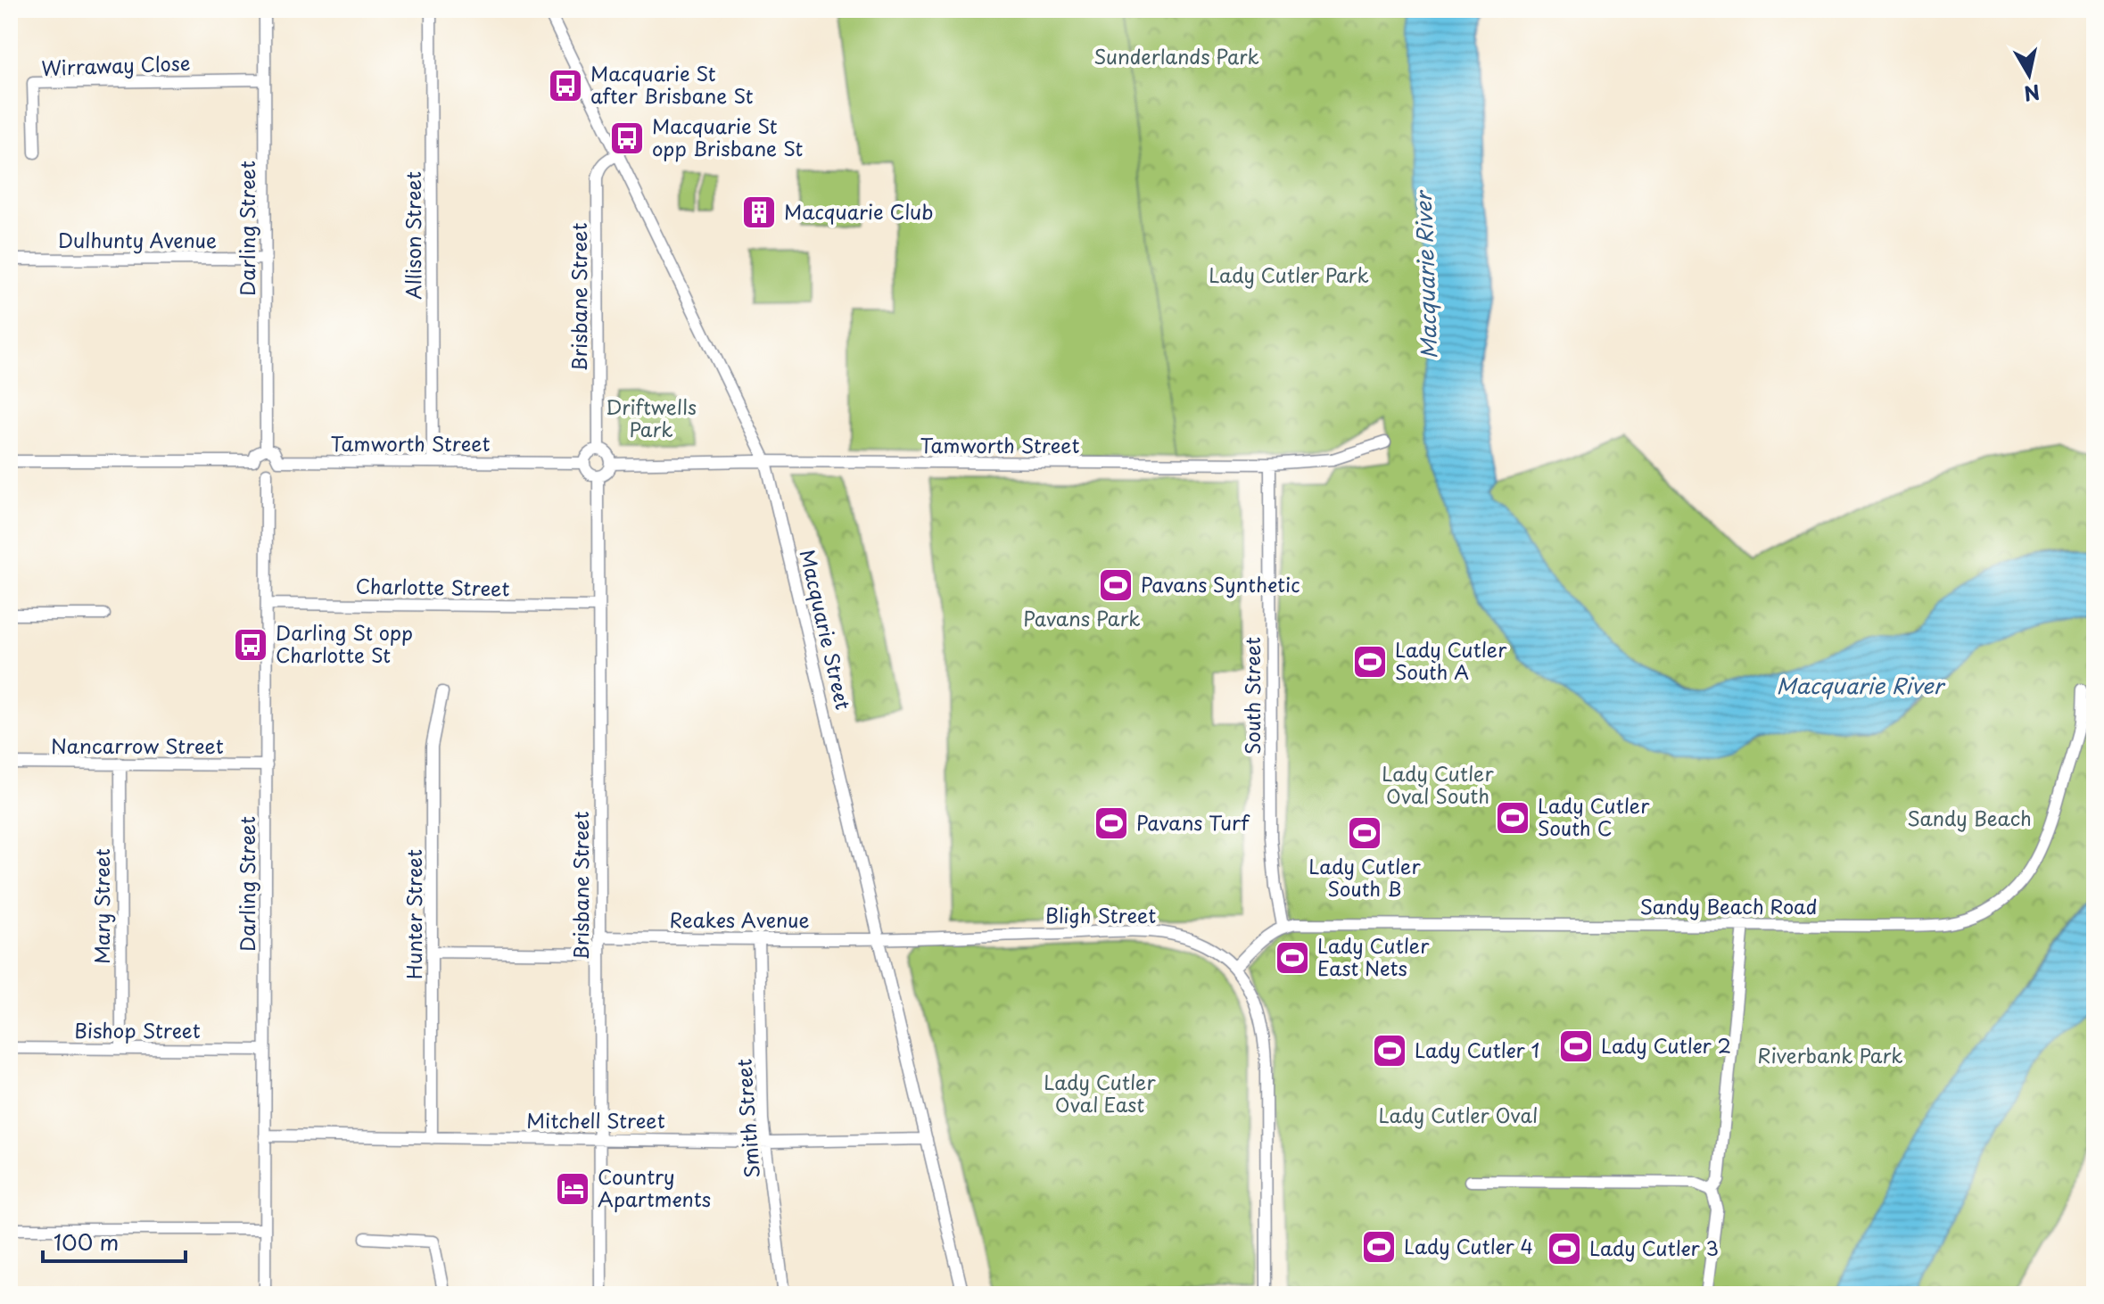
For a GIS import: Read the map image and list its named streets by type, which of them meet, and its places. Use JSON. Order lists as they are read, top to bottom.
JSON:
{
  "streets": {
    "street": [
      "Wirraway Close",
      "Darling Street",
      "Allison Street",
      "Dulhunty Avenue",
      "Brisbane Street",
      "Tamworth Street",
      "Charlotte Street",
      "Macquarie Street",
      "South Street",
      "Nancarrow Street",
      "Mary Street",
      "Sandy Beach Road",
      "Hunter Street",
      "Bligh Street",
      "Reakes Avenue",
      "Bishop Street",
      "Smith Street",
      "Mitchell Street"
    ]
  },
  "crossings": [
    ["Wirraway Close", "Darling Street"],
    ["Darling Street", "Dulhunty Avenue"],
    ["Darling Street", "Tamworth Street"],
    ["Darling Street", "Charlotte Street"],
    ["Darling Street", "Nancarrow Street"],
    ["Darling Street", "Bishop Street"],
    ["Darling Street", "Mitchell Street"],
    ["Allison Street", "Tamworth Street"],
    ["Brisbane Street", "Tamworth Street"],
    ["Brisbane Street", "Charlotte Street"],
    ["Brisbane Street", "Macquarie Street"],
    ["Brisbane Street", "Reakes Avenue"],
    ["Brisbane Street", "Mitchell Street"],
    ["Tamworth Street", "Macquarie Street"],
    ["Tamworth Street", "South Street"],
    ["Macquarie Street", "Bligh Street"],
    ["Macquarie Street", "Reakes Avenue"],
    ["Macquarie Street", "Mitchell Street"],
    ["South Street", "Sandy Beach Road"],
    ["Nancarrow Street", "Mary Street"],
    ["Mary Street", "Bishop Street"],
    ["Hunter Street", "Mitchell Street"],
    ["Bligh Street", "Reakes Avenue"],
    ["Reakes Avenue", "Smith Street"],
    ["Smith Street", "Mitchell Street"]
  ],
  "water": ["Macquarie River"],
  "parks": [
    "Sunderlands Park",
    "Lady Cutler Park",
    "Driftwells Park",
    "Pavans Park",
    "Lady Cutler Oval South",
    "Sandy Beach",
    "Riverbank Park",
    "Lady Cutler Oval East",
    "Lady Cutler Oval"
  ],
  "places": {
    "bus stop": ["Macquarie St after Brisbane St", "Macquarie St opp Brisbane St", "Darling St opp Charlotte St"],
    "building": ["Macquarie Club"],
    "sports": [
      "Pavans Synthetic",
      "Lady Cutler South A",
      "Lady Cutler South C",
      "Pavans Turf",
      "Lady Cutler South B",
      "Lady Cutler East Nets",
      "Lady Cutler 2",
      "Lady Cutler 1",
      "Lady Cutler 4",
      "Lady Cutler 3"
    ],
    "hotel": ["Country Apartments"]
  },
  "scale_bar": "100 m",
  "north": "bottom"
}
